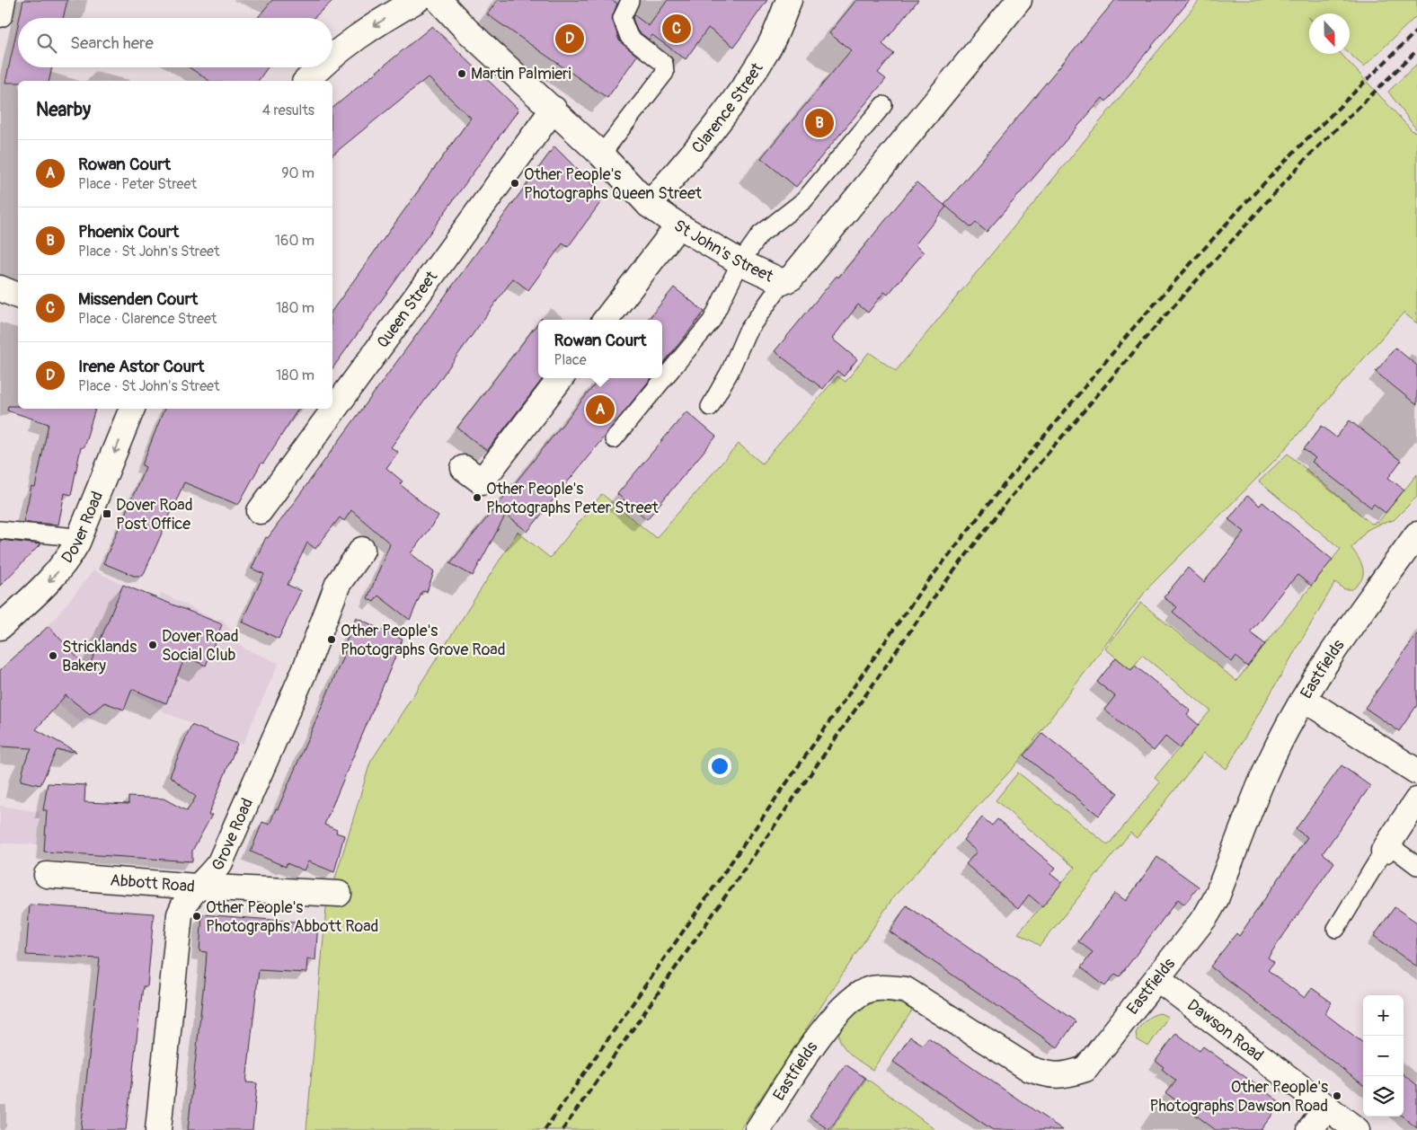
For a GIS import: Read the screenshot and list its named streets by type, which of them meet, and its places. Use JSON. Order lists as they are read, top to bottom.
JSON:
{
  "streets": {
    "street": [
      "Clarence Street",
      "St John's Street",
      "Queen Street",
      "Dover Road",
      "Eastfields",
      "Grove Road",
      "Abbott Road",
      "Dawson Road"
    ]
  },
  "crossings": [
    ["Clarence Street", "St John's Street"],
    ["St John's Street", "Queen Street"],
    ["Eastfields", "Dawson Road"],
    ["Grove Road", "Abbott Road"]
  ],
  "one_way": ["Dover Road"],
  "places": {
    "other": [
      "Martin Palmieri",
      "Other People's Photographs Queen Street",
      "Other People's Photographs Peter Street",
      "Other People's Photographs Grove Road",
      "Dover Road Social Club",
      "Stricklands Bakery",
      "Other People's Photographs Abbott Road",
      "Other People's Photographs Dawson Road"
    ],
    "transit": ["Dover Road Post Office"]
  },
  "north": "bottom",
  "page": {
    "pins": [
      "C",
      "D",
      "B",
      "A"
    ],
    "search": "Search here",
    "heading": ["Nearby", "4 results"],
    "list": [
      {
        "mark": "A",
        "name": "Rowan Court",
        "note": "Place · Peter Street",
        "value": "90 m"
      },
      {
        "mark": "B",
        "name": "Phoenix Court",
        "note": "Place · St John's Street",
        "value": "160 m"
      },
      {
        "mark": "C",
        "name": "Missenden Court",
        "note": "Place · Clarence Street",
        "value": "180 m"
      },
      {
        "mark": "D",
        "name": "Irene Astor Court",
        "note": "Place · St John's Street",
        "value": "180 m"
      }
    ],
    "popup": ["Rowan Court", "Place"],
    "map_buttons": ["+", "−"]
  }
}
